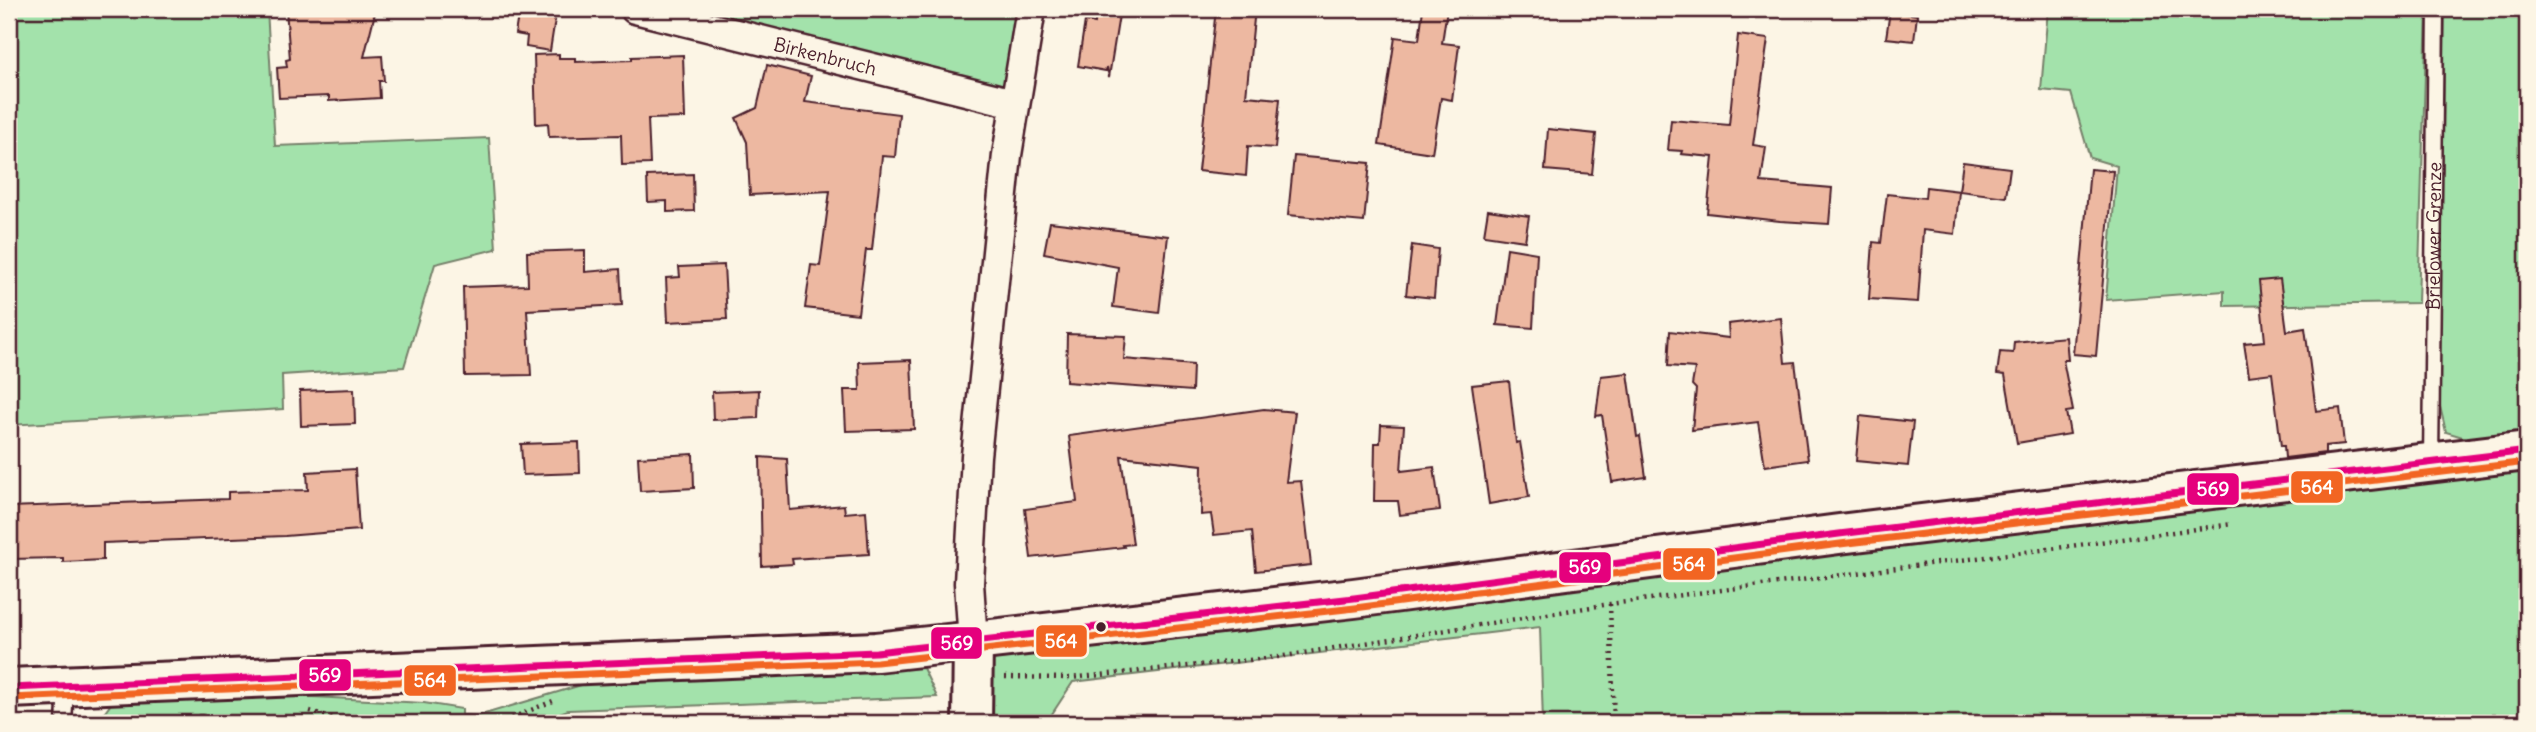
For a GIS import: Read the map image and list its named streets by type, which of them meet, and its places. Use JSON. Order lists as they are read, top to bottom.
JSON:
{
  "streets": {
    "street": ["Birkenbruch"],
    "lane": ["Brielower Grenze"]
  },
  "lines": ["transit line 569", "transit line 564"]
}
